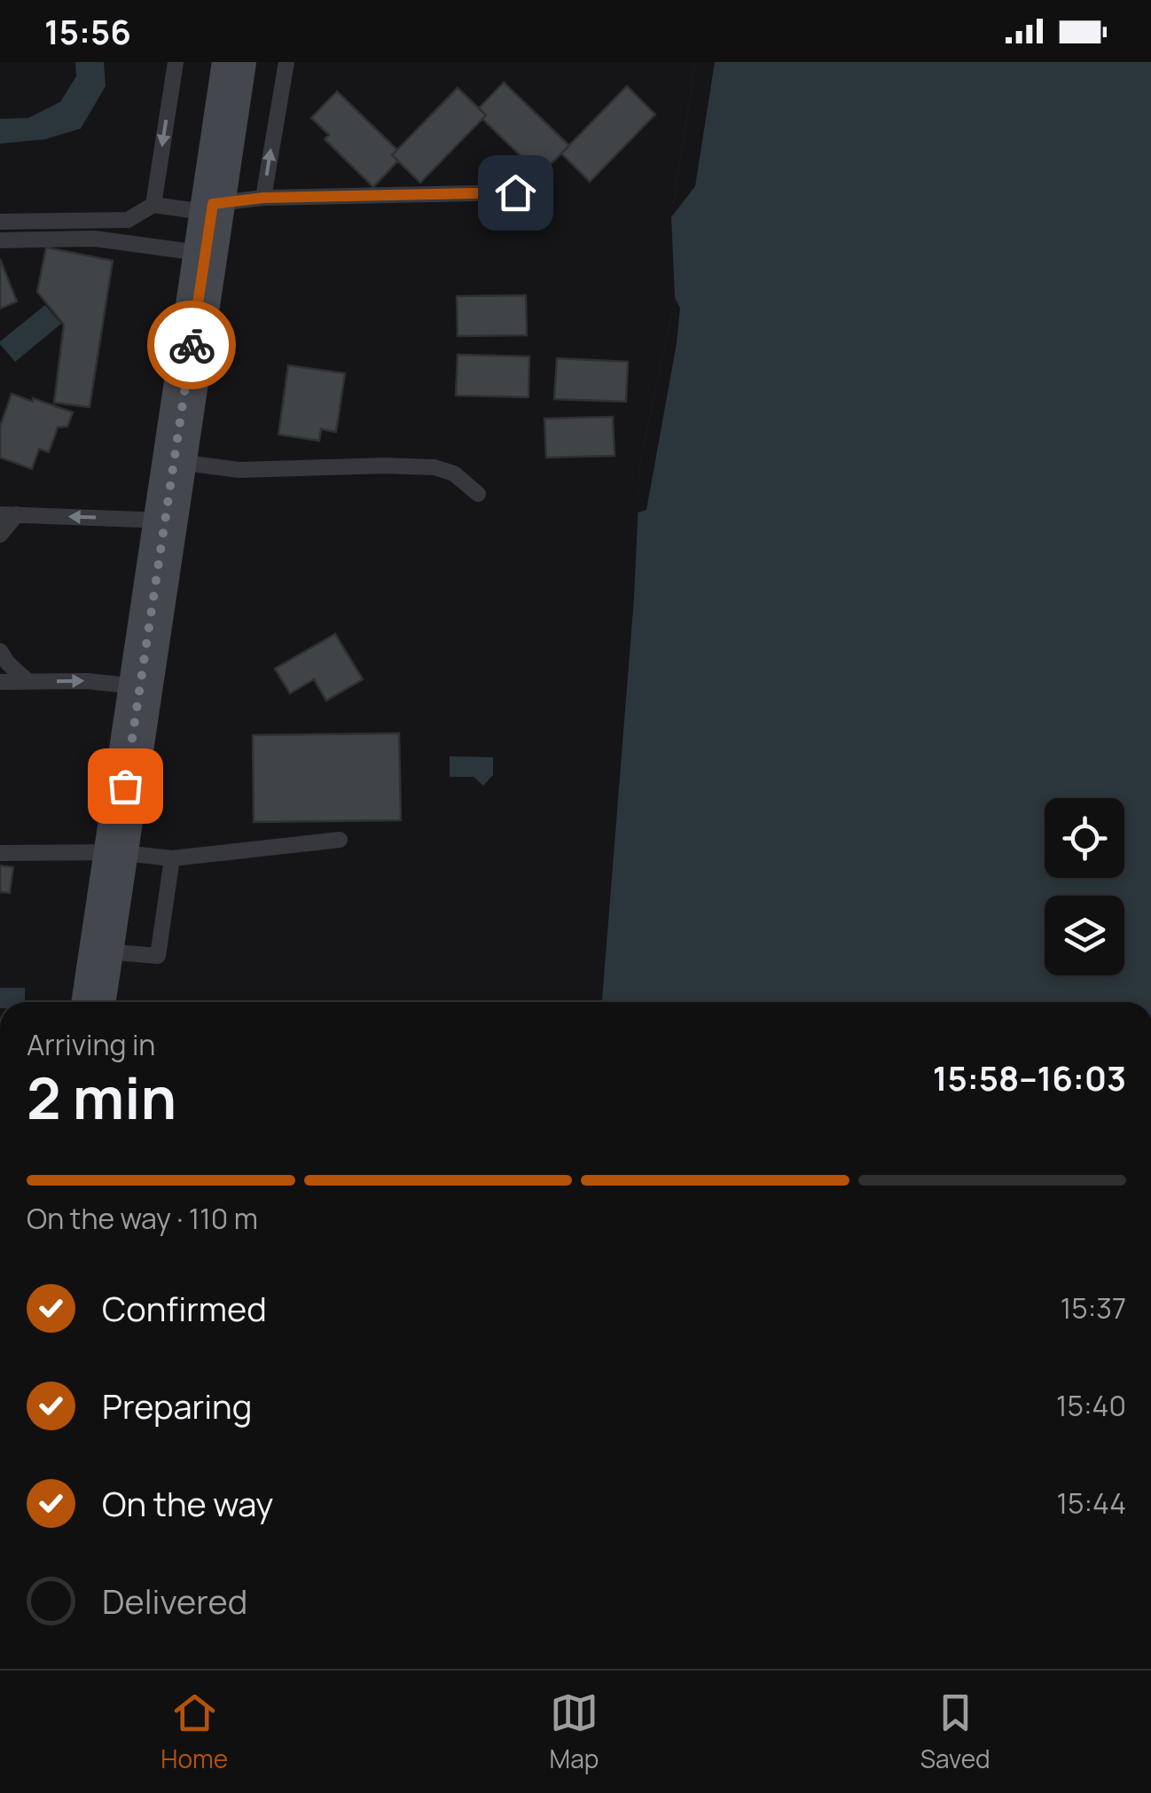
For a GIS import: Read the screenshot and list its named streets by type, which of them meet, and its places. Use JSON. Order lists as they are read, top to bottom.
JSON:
{
  "page": {
    "status": "15:56",
    "heading": ["2 min", "Arriving in", "15:58–16:03"],
    "bar": "On the way · 110 m",
    "list": [
      ["Confirmed", "15:37"],
      ["Preparing", "15:40"],
      ["On the way", "15:44"],
      "Delivered"
    ],
    "tabs": ["Home", "Map", "Saved"]
  }
}
